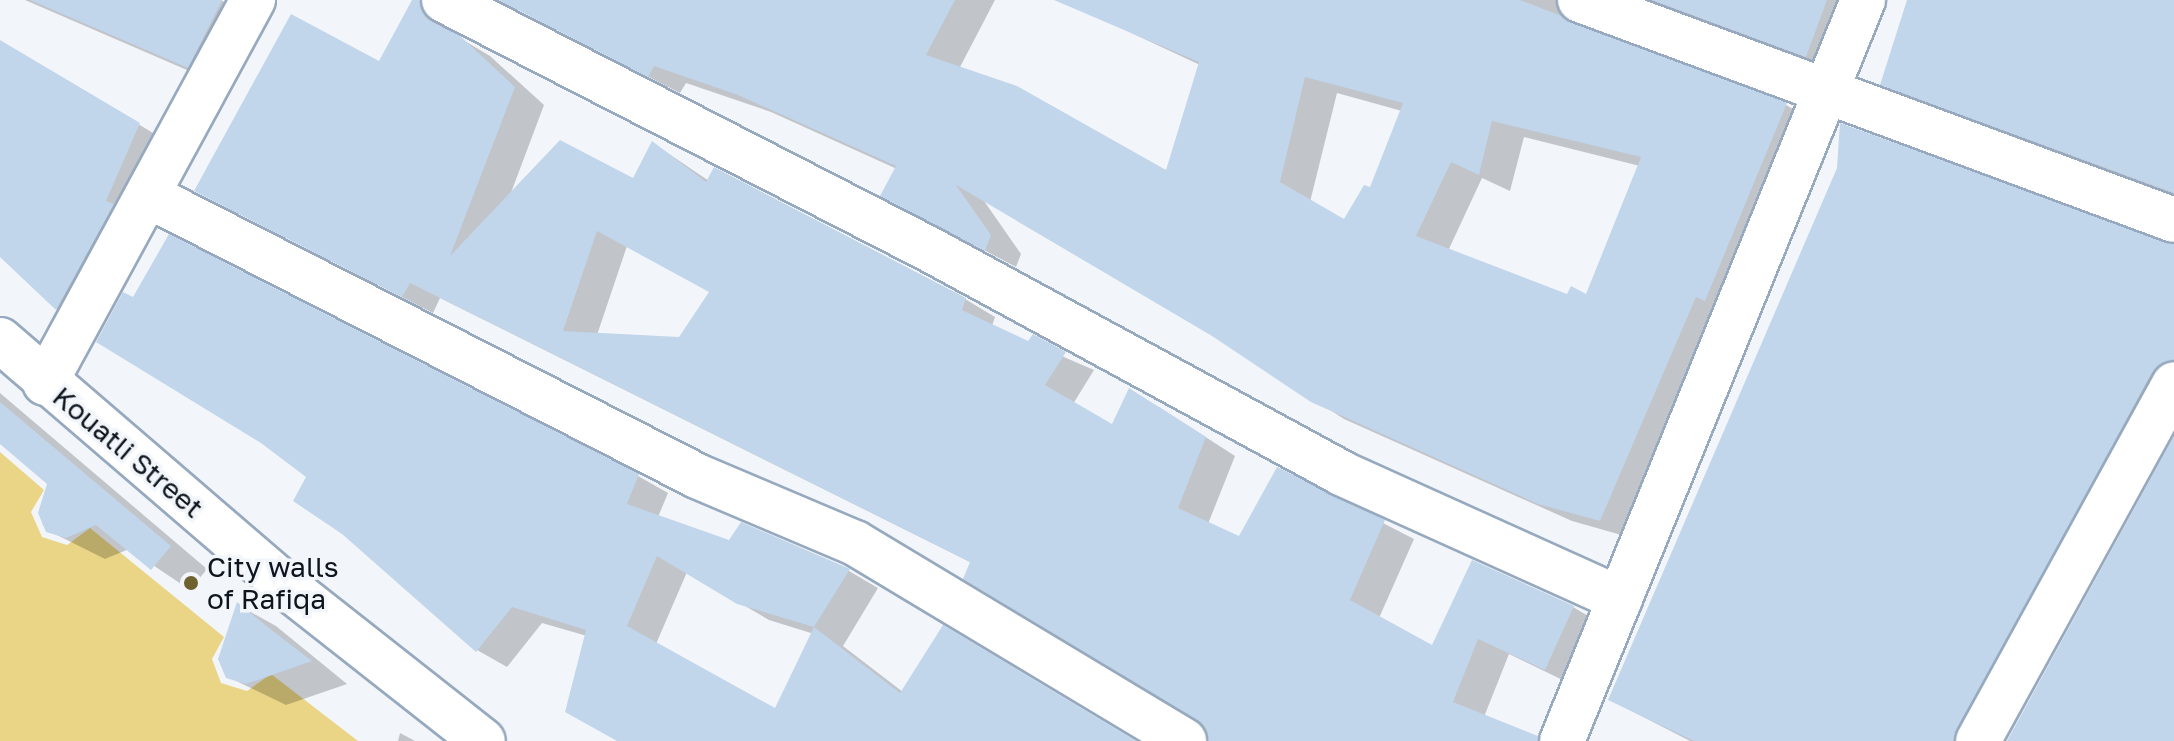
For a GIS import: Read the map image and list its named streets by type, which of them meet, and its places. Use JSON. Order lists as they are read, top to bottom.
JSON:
{
  "streets": {
    "street": ["Kouatli Street"]
  },
  "places": ["City walls of Rafiqa"]
}
